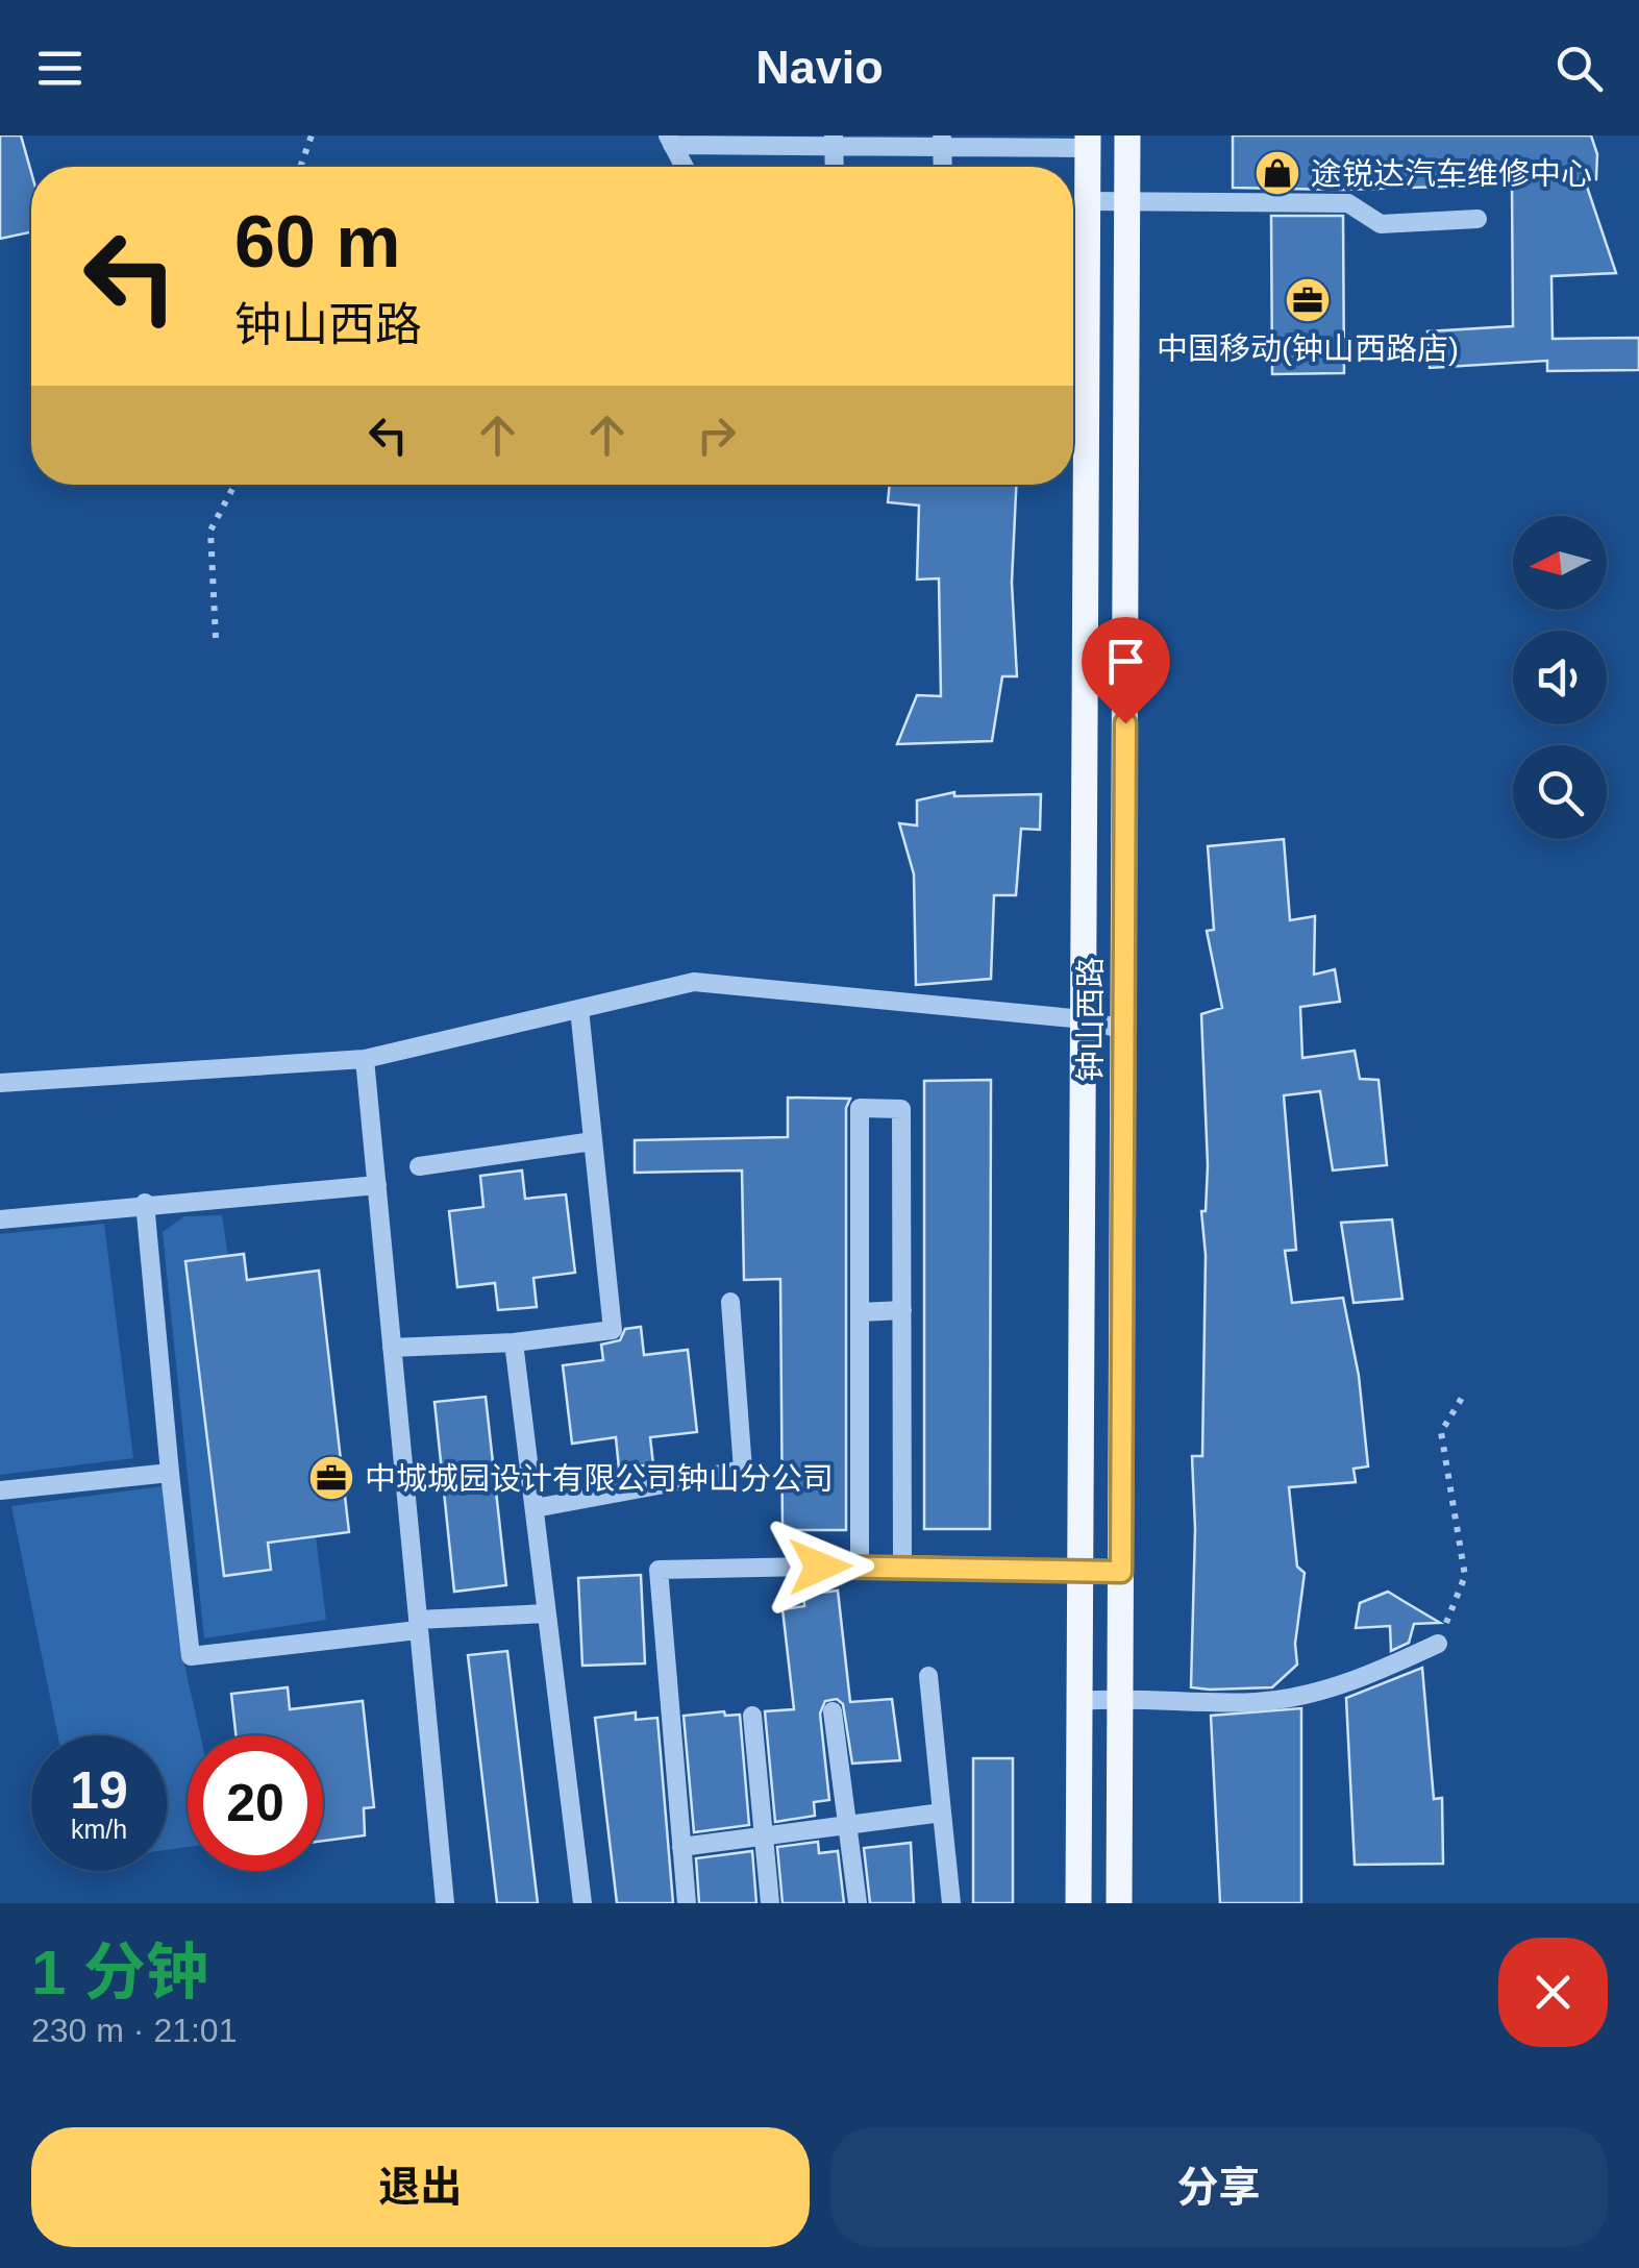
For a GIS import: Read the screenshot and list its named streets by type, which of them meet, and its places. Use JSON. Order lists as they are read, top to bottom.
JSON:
{
  "streets": {
    "main road": ["钟山西路"]
  },
  "places": {
    "shop": ["途锐达汽车维修中心"],
    "office": ["中国移动(钟山西路店)", "中城城园设计有限公司钟山分公司"]
  },
  "north": "left",
  "page": {
    "header": "Navio",
    "turn": ["60 m", "钟山西路"],
    "speed": "19 km/h",
    "limit": "20",
    "heading": ["1 分钟", "230 m · 21:01"],
    "buttons": ["退出", "分享"]
  }
}
